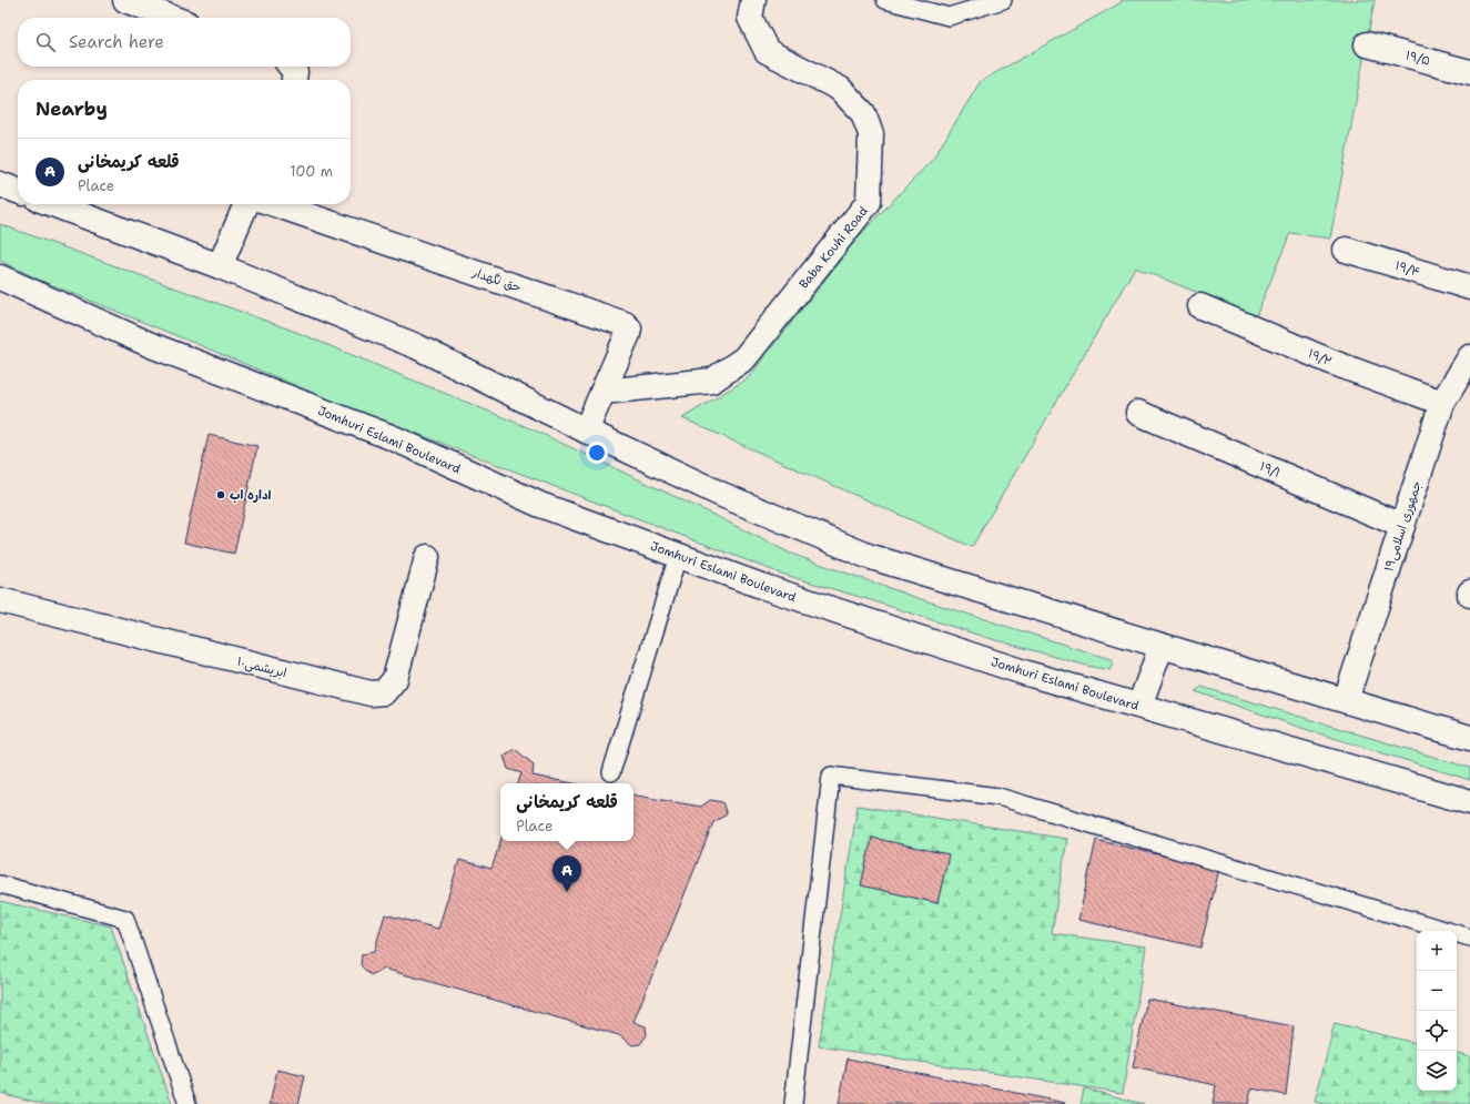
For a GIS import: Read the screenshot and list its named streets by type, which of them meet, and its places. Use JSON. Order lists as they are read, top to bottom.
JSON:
{
  "streets": {
    "main road": [
      "۱۹/۵",
      "Baba Kouhi Road",
      "۱۹/۴",
      "حق نگهدار",
      "۱۹/۲",
      "Jomhuri Eslami Boulevard",
      "۱۹/۱",
      "جمهوری اسلامی۱۹",
      "ابریشمی۱۰"
    ]
  },
  "crossings": [
    ["Baba Kouhi Road", "حق نگهدار"],
    ["۱۹/۲", "جمهوری اسلامی۱۹"],
    ["۱۹/۱", "جمهوری اسلامی۱۹"]
  ],
  "places": ["اداره اب"],
  "page": {
    "search": "Search here",
    "heading": "Nearby",
    "list": [
      {
        "mark": "A",
        "name": "قلعه کریمخانی",
        "note": "Place",
        "value": "100 m"
      }
    ],
    "popup": ["قلعه کریمخانی", "Place"],
    "pins": "A",
    "map_buttons": ["+", "−"]
  }
}
